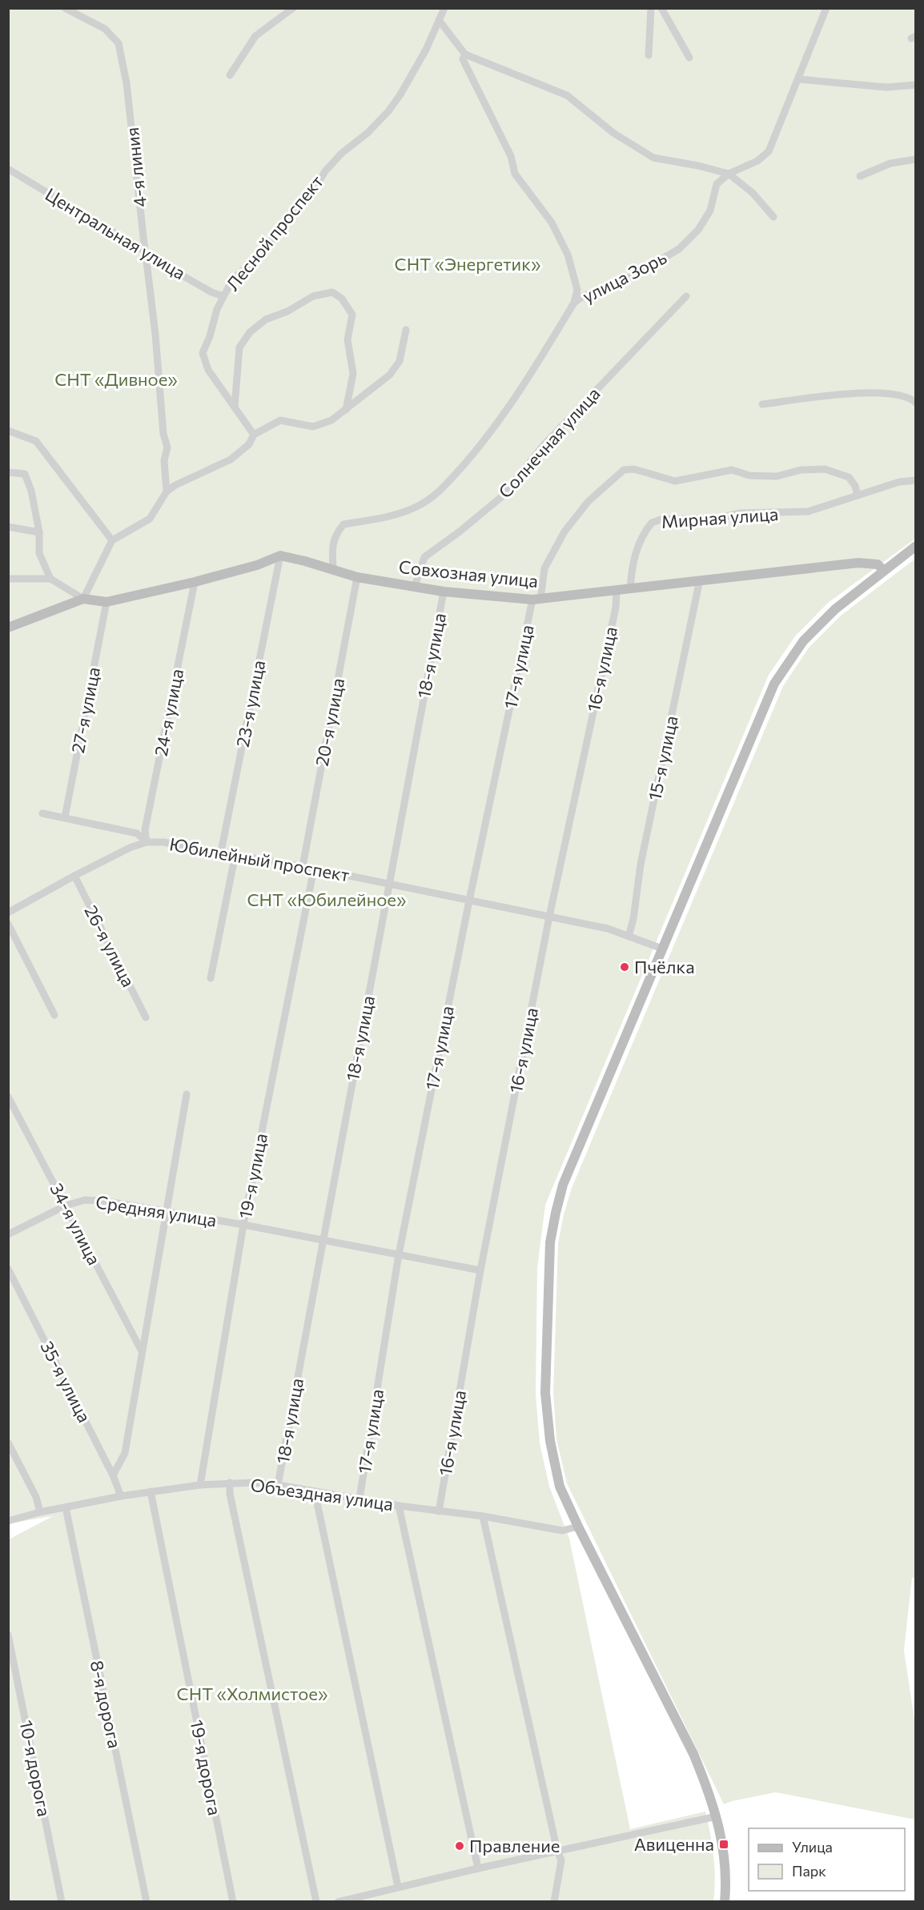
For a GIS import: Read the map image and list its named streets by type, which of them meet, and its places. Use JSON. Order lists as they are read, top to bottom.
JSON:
{
  "streets": {
    "main road": ["Совхозная улица"],
    "street": [
      "4-я линия",
      "Лесной проспект",
      "Центральная улица",
      "улица Зорь",
      "Солнечная улица",
      "Мирная улица",
      "18-я улица",
      "17-я улица",
      "16-я улица",
      "23-я улица",
      "27-я улица",
      "24-я улица",
      "20-я улица",
      "15-я улица",
      "Юбилейный проспект",
      "26-я улица",
      "19-я улица",
      "Средняя улица",
      "34-я улица",
      "35-я улица",
      "Объездная улица",
      "8-я дорога",
      "19-я дорога",
      "10-я дорога"
    ]
  },
  "crossings": [
    ["4-я линия", "Центральная улица"],
    ["Лесной проспект", "Центральная улица"],
    ["улица Зорь", "Совхозная улица"],
    ["Солнечная улица", "Совхозная улица"],
    ["Мирная улица", "Совхозная улица"],
    ["Мирная улица", "17-я улица"],
    ["Совхозная улица", "18-я улица"],
    ["Совхозная улица", "17-я улица"],
    ["Совхозная улица", "16-я улица"],
    ["Совхозная улица", "23-я улица"],
    ["Совхозная улица", "20-я улица"],
    ["Совхозная улица", "15-я улица"],
    ["18-я улица", "Юбилейный проспект"],
    ["18-я улица", "Средняя улица"],
    ["18-я улица", "Объездная улица"],
    ["17-я улица", "Юбилейный проспект"],
    ["17-я улица", "Средняя улица"],
    ["17-я улица", "Объездная улица"],
    ["16-я улица", "Юбилейный проспект"],
    ["16-я улица", "Средняя улица"],
    ["16-я улица", "Объездная улица"],
    ["23-я улица", "Юбилейный проспект"],
    ["24-я улица", "Юбилейный проспект"],
    ["20-я улица", "Юбилейный проспект"],
    ["15-я улица", "Юбилейный проспект"],
    ["Юбилейный проспект", "26-я улица"],
    ["Юбилейный проспект", "19-я улица"],
    ["19-я улица", "Средняя улица"],
    ["19-я улица", "Объездная улица"],
    ["Средняя улица", "34-я улица"],
    ["35-я улица", "Объездная улица"],
    ["Объездная улица", "8-я дорога"],
    ["Объездная улица", "19-я дорога"]
  ],
  "parks": [
    "СНТ «Энергетик»",
    "СНТ «Дивное»",
    "СНТ «Юбилейное»",
    "СНТ «Холмистое»"
  ],
  "places": {
    "other": ["Пчёлка", "Правление"],
    "transit": ["Авиценна"]
  },
  "legend": ["Улица", "Парк"]
}
